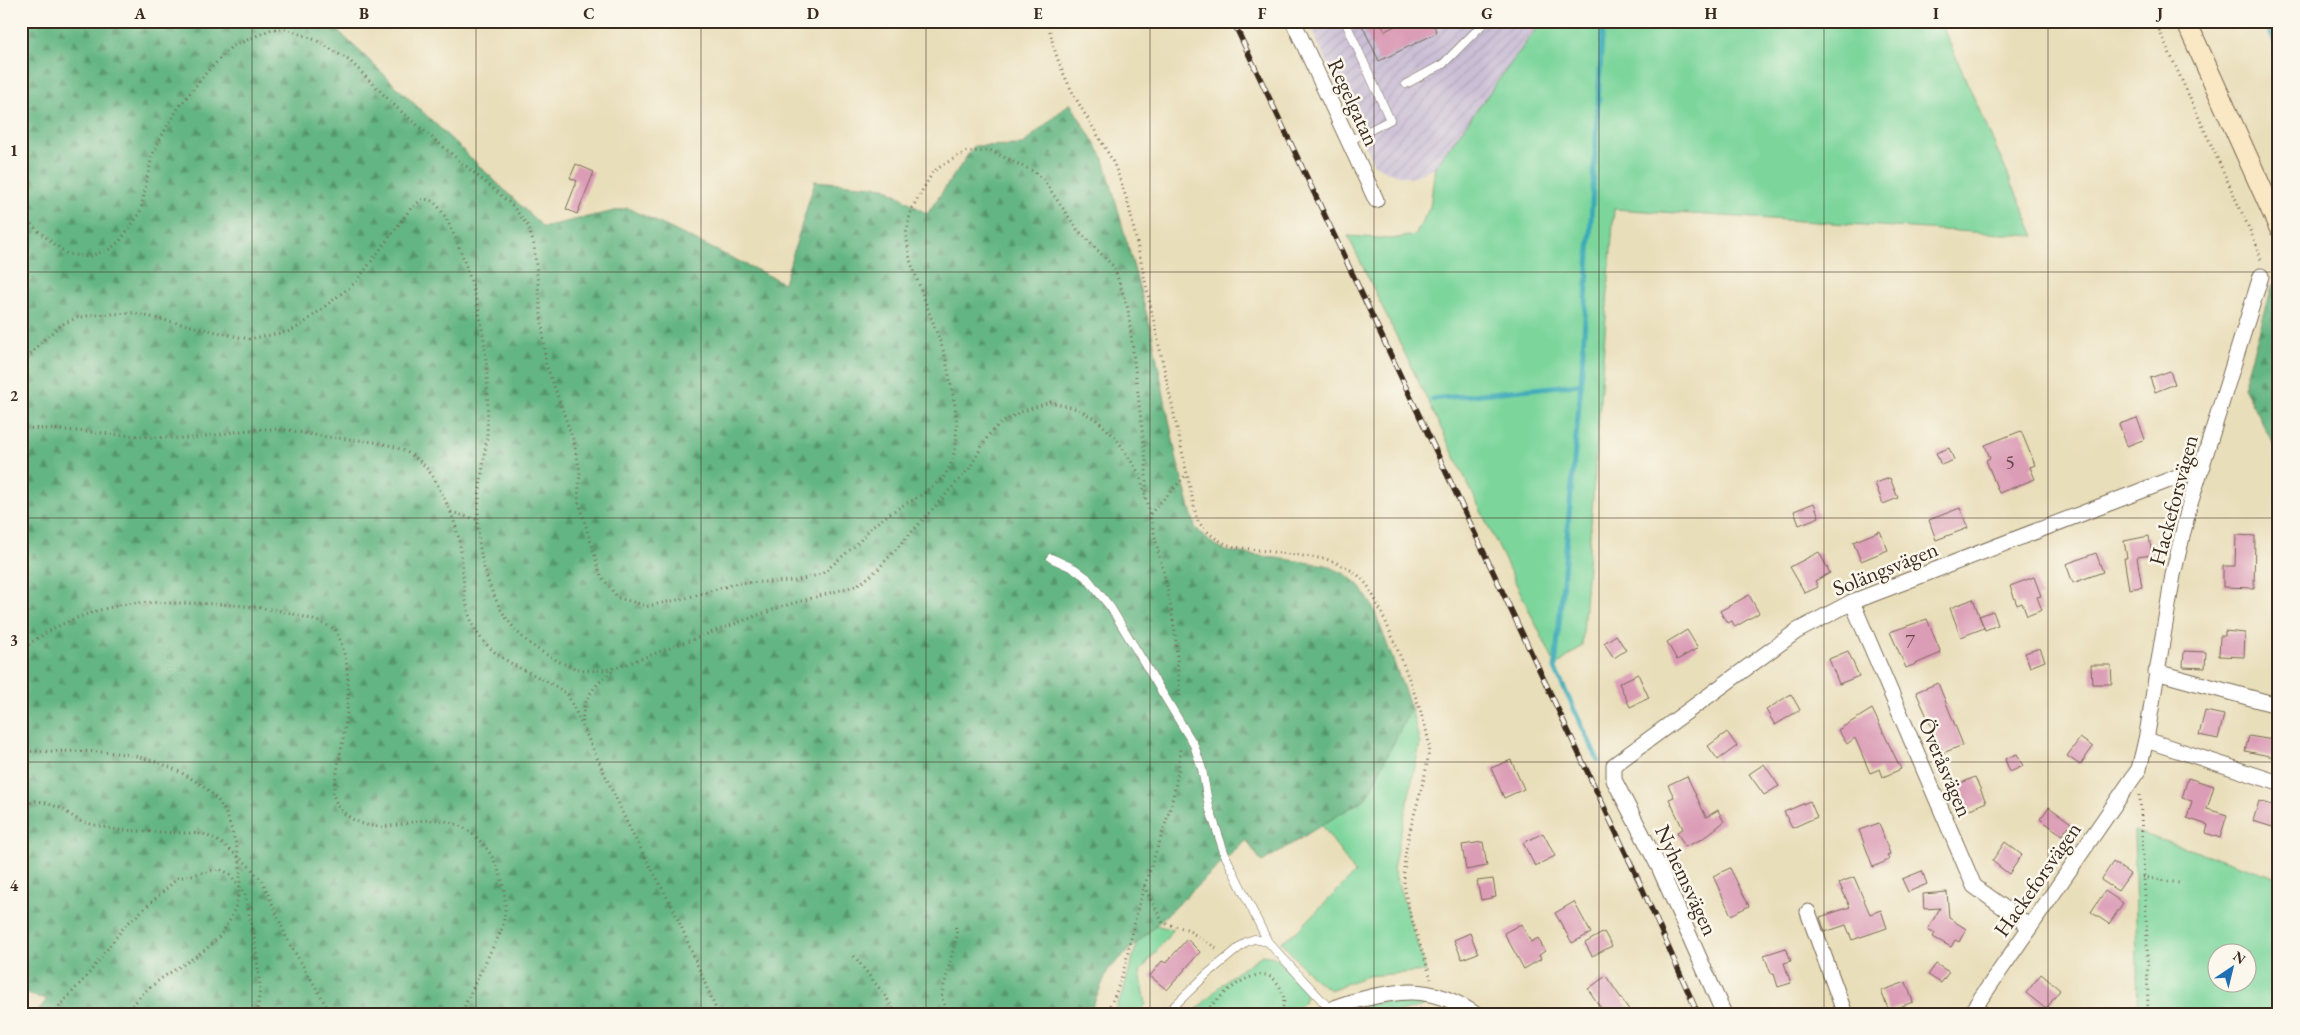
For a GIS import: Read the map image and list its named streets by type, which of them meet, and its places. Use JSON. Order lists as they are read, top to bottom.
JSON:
{
  "streets": {
    "street": [
      "Regelgatan",
      "Hackeforsvägen",
      "Solängsvägen",
      "Överåsvägen",
      "Nyhemsvägen"
    ]
  },
  "crossings": [
    ["Hackeforsvägen", "Solängsvägen"],
    ["Hackeforsvägen", "Överåsvägen"],
    ["Solängsvägen", "Överåsvägen"],
    ["Solängsvägen", "Nyhemsvägen"]
  ],
  "house_numbers": ["5", "7"],
  "north": "top right",
  "grid": {
    "columns": [
      "A",
      "B",
      "C",
      "D",
      "E",
      "F",
      "G",
      "H",
      "I",
      "J"
    ],
    "rows": [
      "1",
      "2",
      "3",
      "4"
    ]
  }
}
